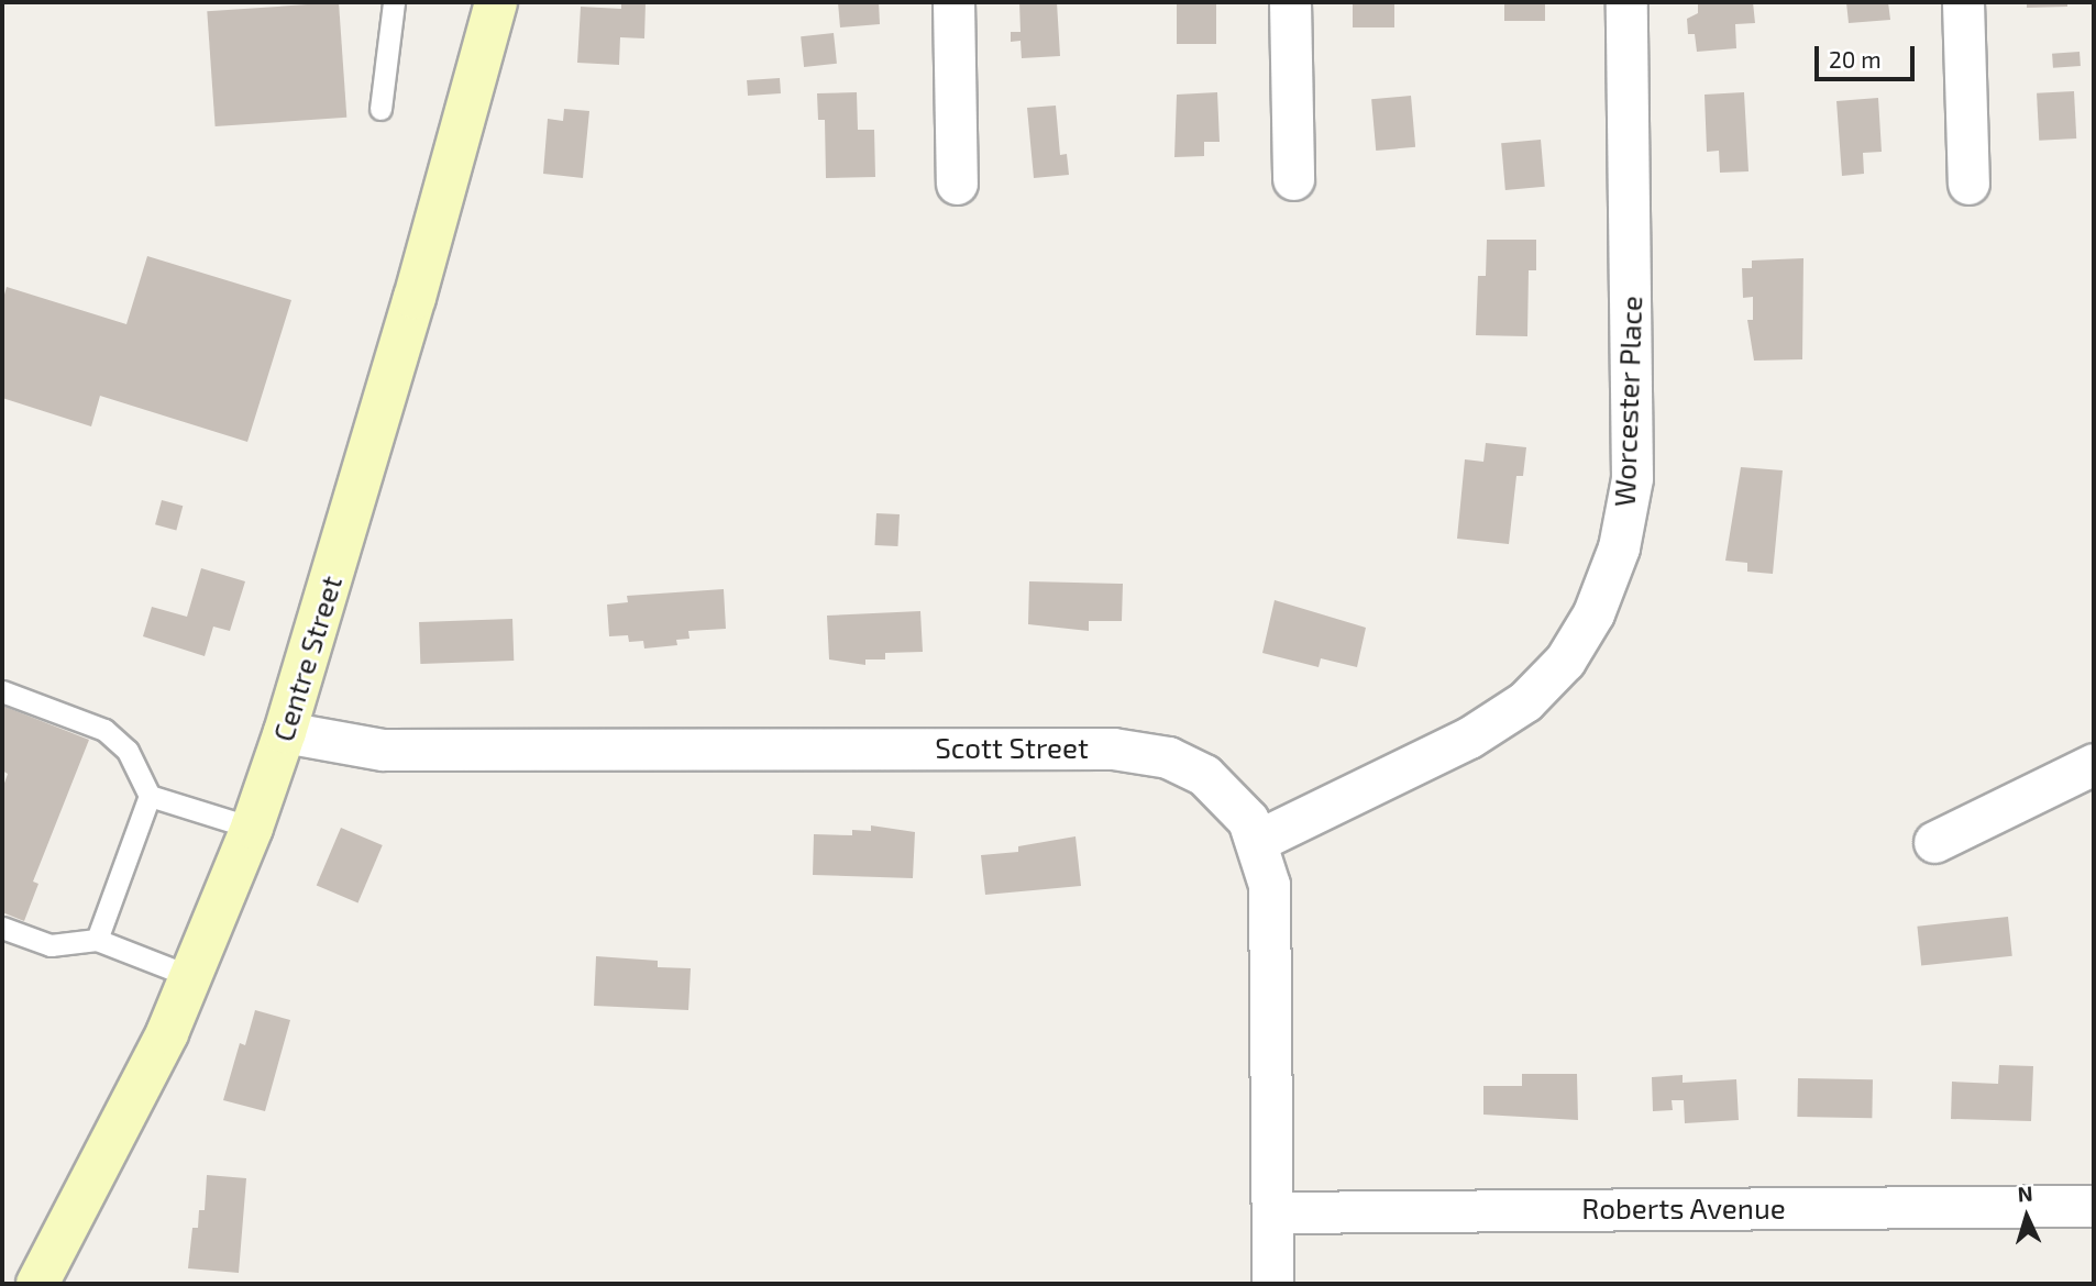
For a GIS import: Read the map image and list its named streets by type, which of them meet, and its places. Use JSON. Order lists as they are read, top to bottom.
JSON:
{
  "streets": {
    "main road": ["Centre Street"],
    "street": ["Worcester Place", "Scott Street", "Roberts Avenue"]
  },
  "crossings": [
    ["Worcester Place", "Scott Street"],
    ["Centre Street", "Scott Street"],
    ["Scott Street", "Roberts Avenue"]
  ],
  "scale_bar": "20 m",
  "north": "top"
}
